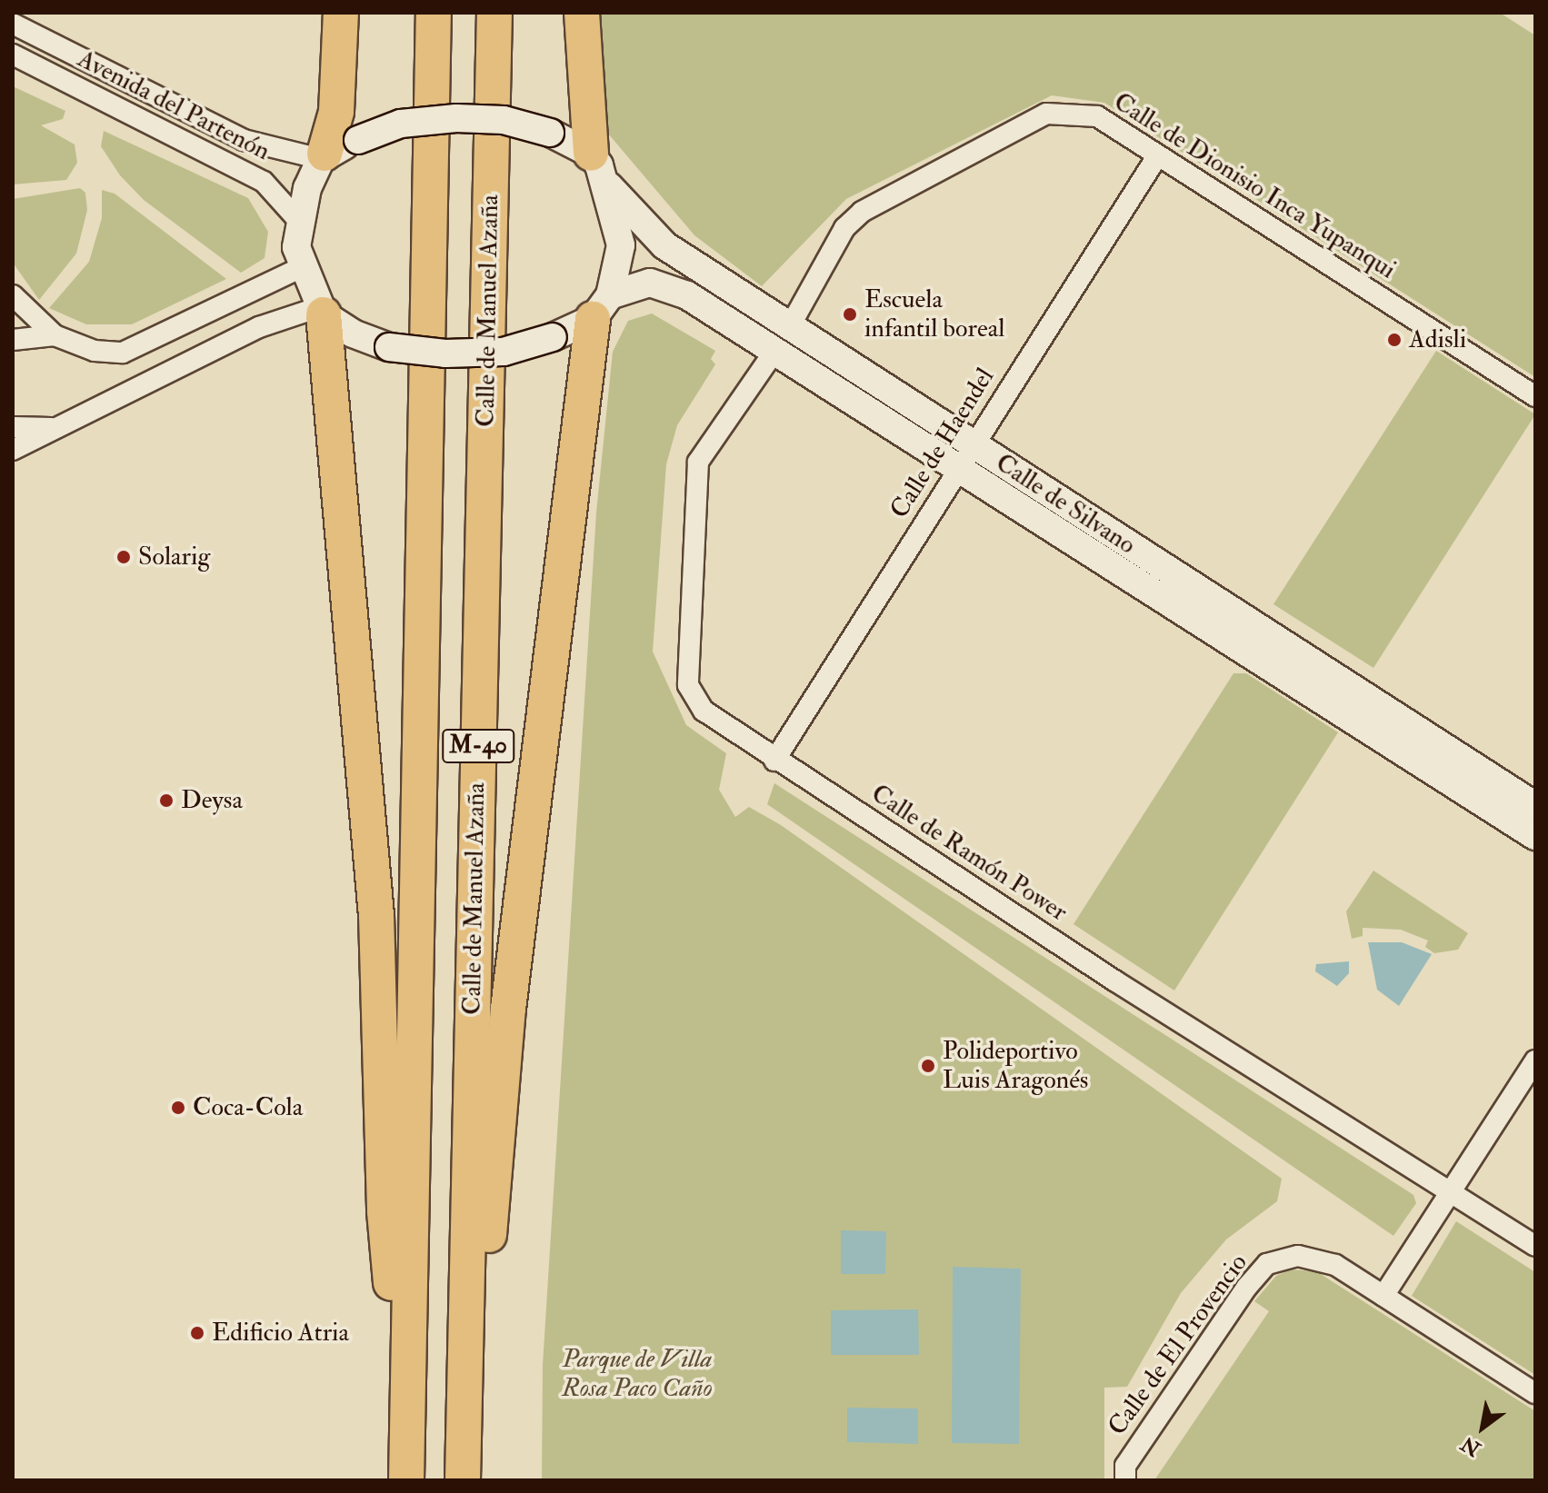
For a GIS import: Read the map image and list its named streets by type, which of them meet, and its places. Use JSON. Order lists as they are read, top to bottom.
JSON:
{
  "streets": {
    "highway": ["Calle de Manuel Azaña", "M-40"],
    "street": [
      "Avenida del Partenón",
      "Calle de Dionisio Inca Yupanqui",
      "Calle de Haendel",
      "Calle de Silvano",
      "Calle de Ramón Power",
      "Calle de El Provencio"
    ]
  },
  "crossings": [
    ["Calle de Dionisio Inca Yupanqui", "Calle de Haendel"],
    ["Calle de Dionisio Inca Yupanqui", "Calle de Silvano"],
    ["Calle de Haendel", "Calle de Silvano"],
    ["Calle de Haendel", "Calle de Ramón Power"],
    ["Calle de Silvano", "Calle de Ramón Power"]
  ],
  "parks": ["Parque de Villa Rosa Paco Caño"],
  "places": [
    "Escuela infantil boreal",
    "Adisli",
    "Solarig",
    "Deysa",
    "Polideportivo Luis Aragonés",
    "Coca-Cola",
    "Edificio Atria"
  ],
  "north": "bottom left"
}
